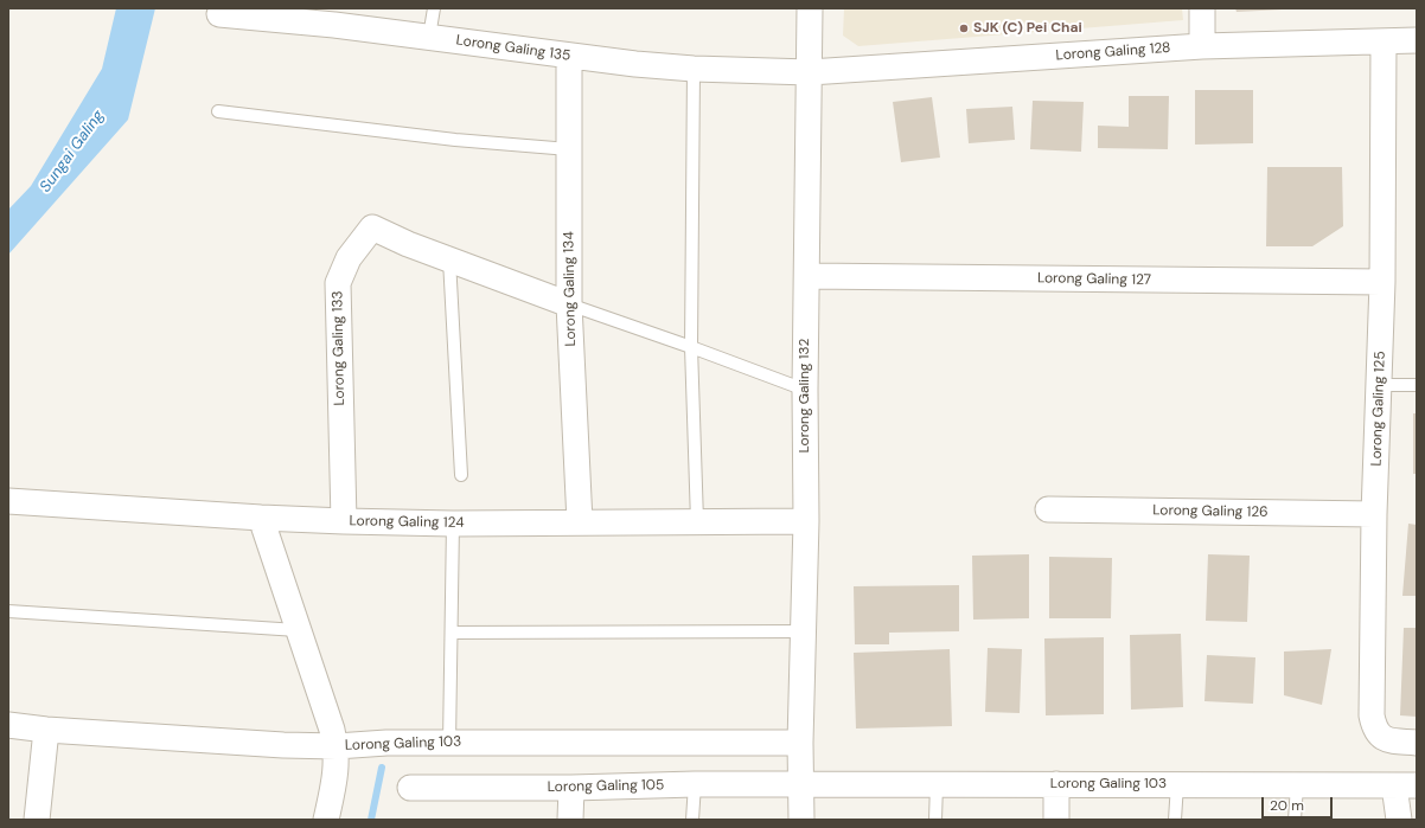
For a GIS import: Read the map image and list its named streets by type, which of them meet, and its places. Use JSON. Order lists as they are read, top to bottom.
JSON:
{
  "streets": {
    "street": [
      "Lorong Galing 135",
      "Lorong Galing 128",
      "Lorong Galing 127",
      "Lorong Galing 134",
      "Lorong Galing 133",
      "Lorong Galing 132",
      "Lorong Galing 125",
      "Lorong Galing 126",
      "Lorong Galing 124",
      "Lorong Galing 103",
      "Lorong Galing 105"
    ]
  },
  "crossings": [
    ["Lorong Galing 135", "Lorong Galing 128"],
    ["Lorong Galing 135", "Lorong Galing 134"],
    ["Lorong Galing 135", "Lorong Galing 132"],
    ["Lorong Galing 128", "Lorong Galing 132"],
    ["Lorong Galing 128", "Lorong Galing 125"],
    ["Lorong Galing 127", "Lorong Galing 132"],
    ["Lorong Galing 127", "Lorong Galing 125"],
    ["Lorong Galing 134", "Lorong Galing 133"],
    ["Lorong Galing 134", "Lorong Galing 124"],
    ["Lorong Galing 133", "Lorong Galing 124"],
    ["Lorong Galing 132", "Lorong Galing 124"],
    ["Lorong Galing 132", "Lorong Galing 103"],
    ["Lorong Galing 132", "Lorong Galing 105"],
    ["Lorong Galing 125", "Lorong Galing 126"],
    ["Lorong Galing 103", "Lorong Galing 105"]
  ],
  "water": ["Sungai Galing"],
  "places": ["SJK (C) Pei Chai"],
  "scale_bar": "20 m"
}
